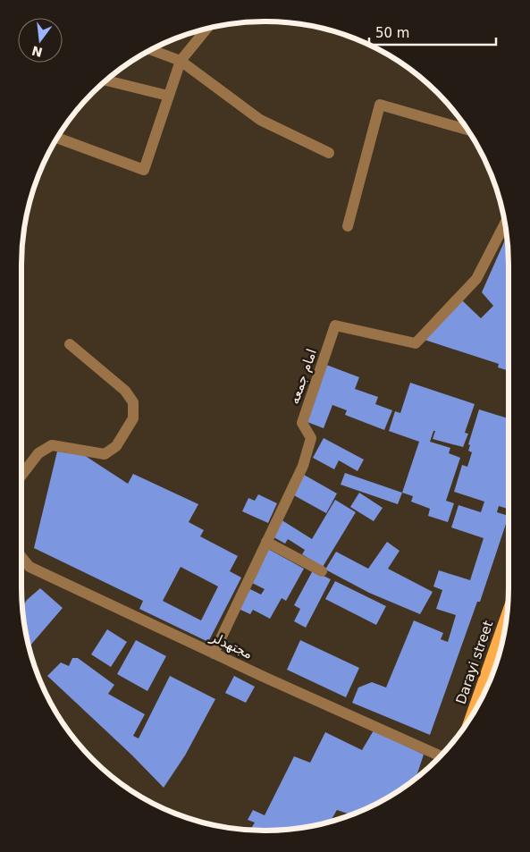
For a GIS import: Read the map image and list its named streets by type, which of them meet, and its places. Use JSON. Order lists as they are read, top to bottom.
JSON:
{
  "streets": {
    "main road": ["Darayi street"],
    "street": ["امام جمعه", "مجتهدلر"]
  },
  "crossings": [
    ["امام جمعه", "مجتهدلر"]
  ],
  "scale_bar": "50 m",
  "north": "bottom"
}
